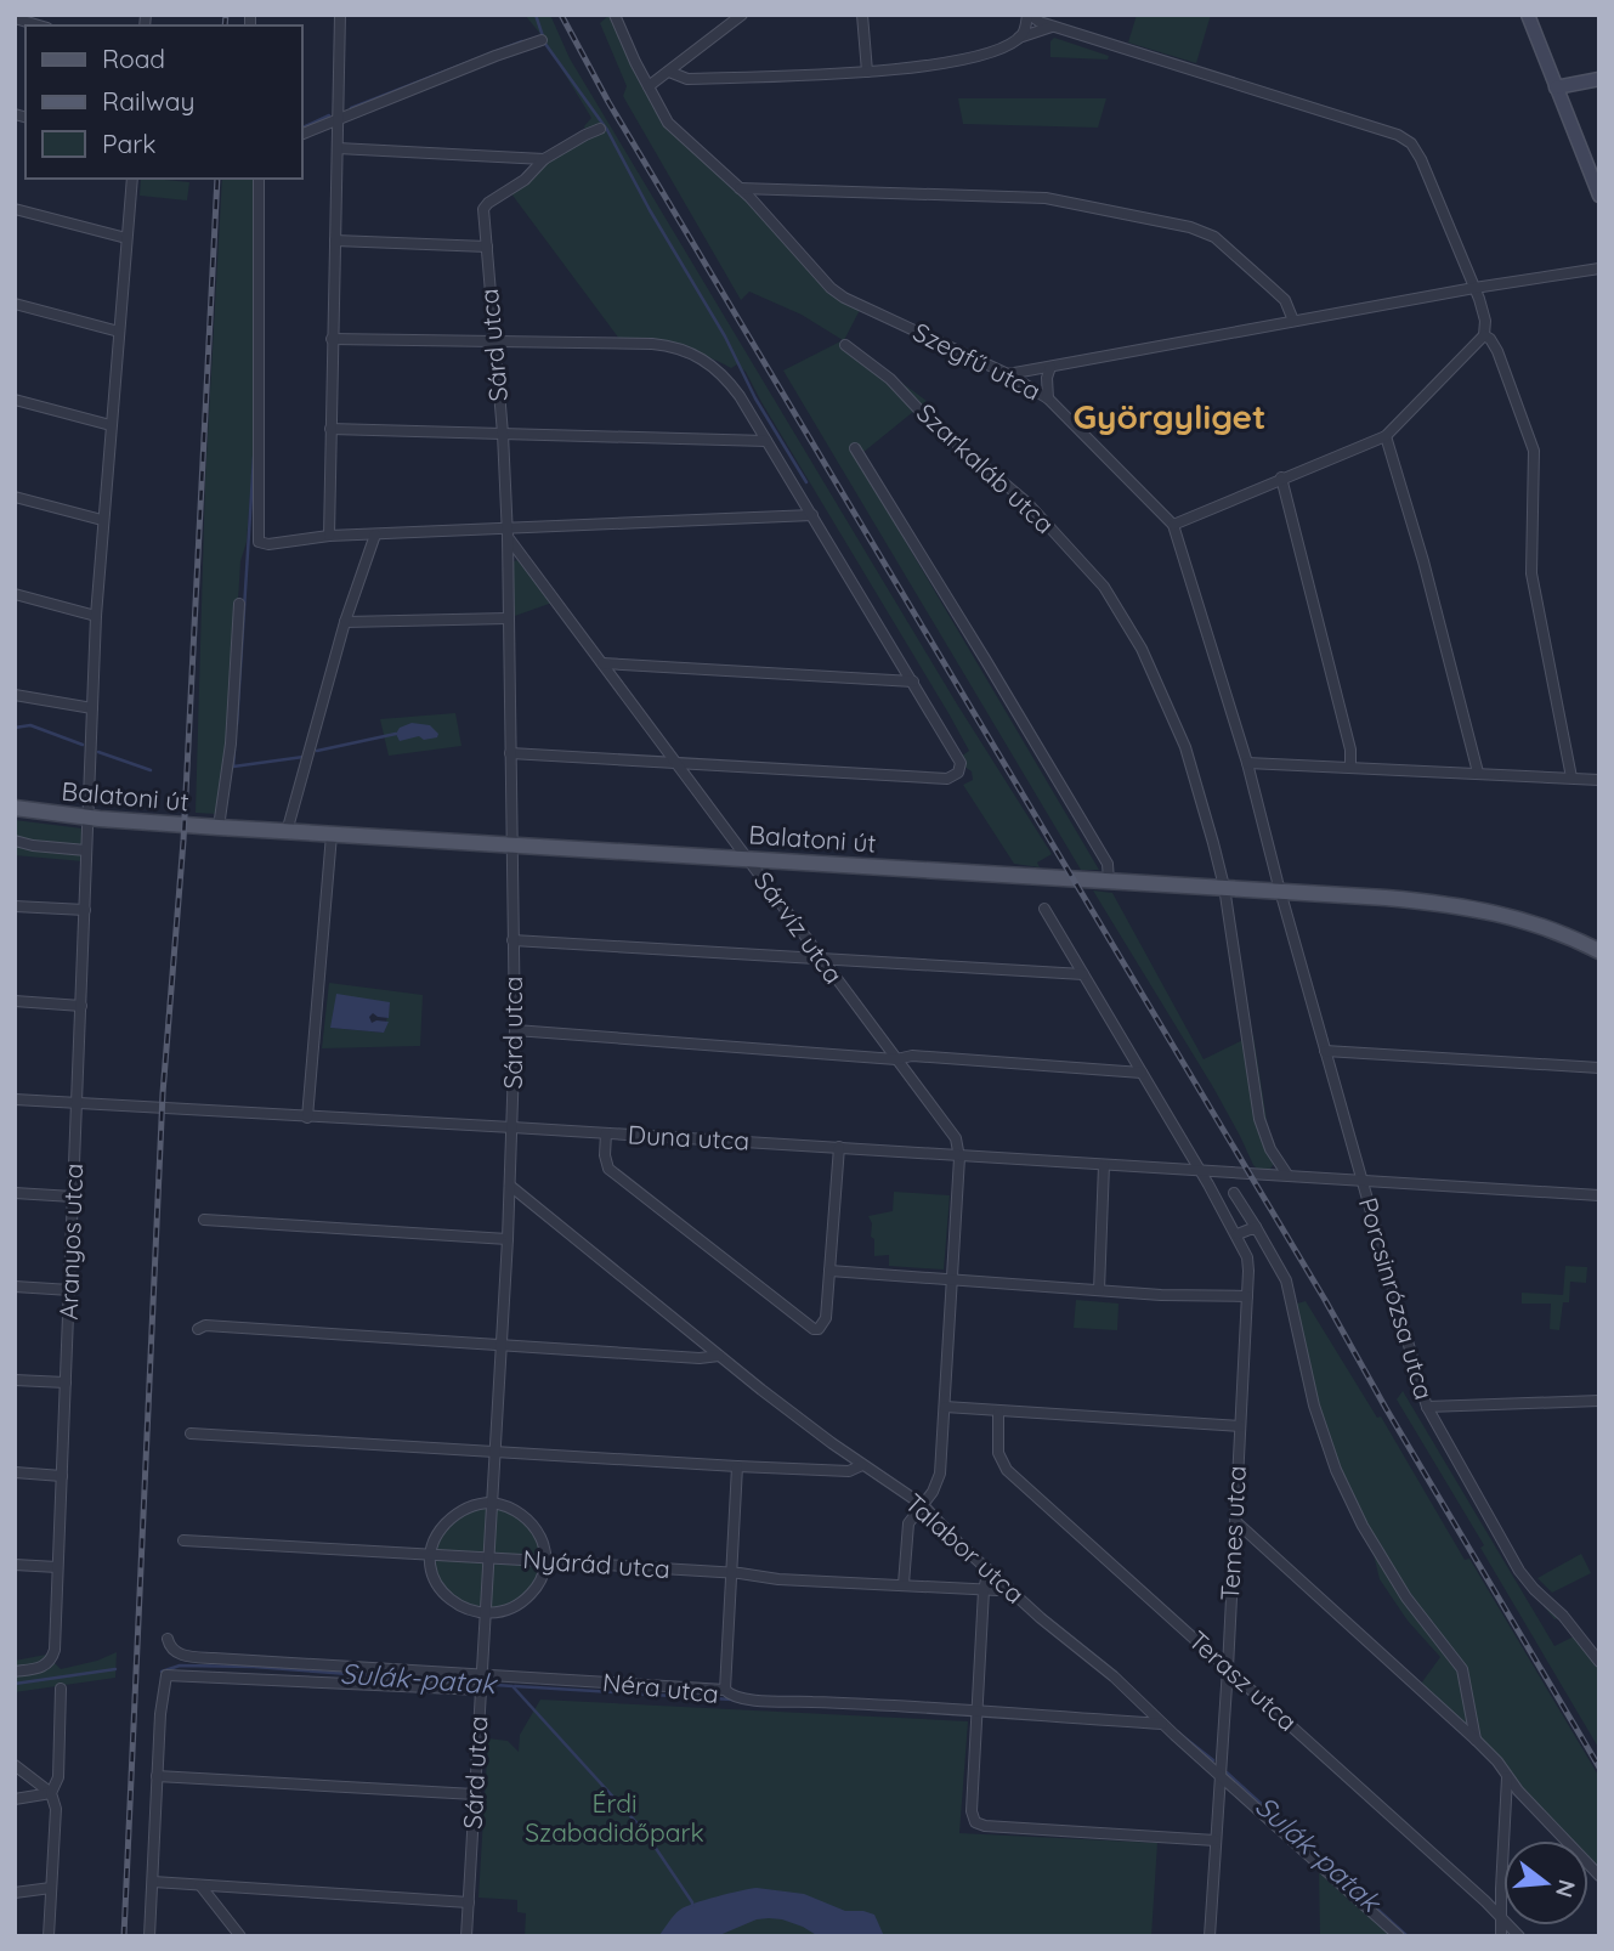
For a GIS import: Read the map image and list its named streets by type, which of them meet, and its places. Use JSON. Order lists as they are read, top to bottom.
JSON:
{
  "streets": {
    "main road": ["Balatoni út"],
    "street": [
      "Sárd utca",
      "Szegfű utca",
      "Szarkaláb utca",
      "Sárvíz utca",
      "Duna utca",
      "Aranyos utca",
      "Porcsinrózsa utca",
      "Temes utca",
      "Talabor utca",
      "Nyárád utca",
      "Terasz utca",
      "Néra utca"
    ]
  },
  "crossings": [
    ["Sárd utca", "Balatoni út"],
    ["Sárd utca", "Sárvíz utca"],
    ["Sárd utca", "Duna utca"],
    ["Sárd utca", "Talabor utca"],
    ["Sárd utca", "Nyárád utca"],
    ["Sárd utca", "Néra utca"],
    ["Szegfű utca", "Balatoni út"],
    ["Szegfű utca", "Porcsinrózsa utca"],
    ["Szarkaláb utca", "Balatoni út"],
    ["Szarkaláb utca", "Duna utca"],
    ["Balatoni út", "Sárvíz utca"],
    ["Balatoni út", "Aranyos utca"],
    ["Balatoni út", "Porcsinrózsa utca"],
    ["Sárvíz utca", "Duna utca"],
    ["Duna utca", "Aranyos utca"],
    ["Duna utca", "Porcsinrózsa utca"],
    ["Duna utca", "Temes utca"],
    ["Temes utca", "Talabor utca"],
    ["Temes utca", "Terasz utca"],
    ["Talabor utca", "Nyárád utca"],
    ["Talabor utca", "Néra utca"]
  ],
  "districts": ["Györgyliget"],
  "water": ["Sulák-patak"],
  "parks": ["Érdi Szabadidőpark"],
  "legend": ["Road", "Railway", "Park"],
  "north": "right"
}
